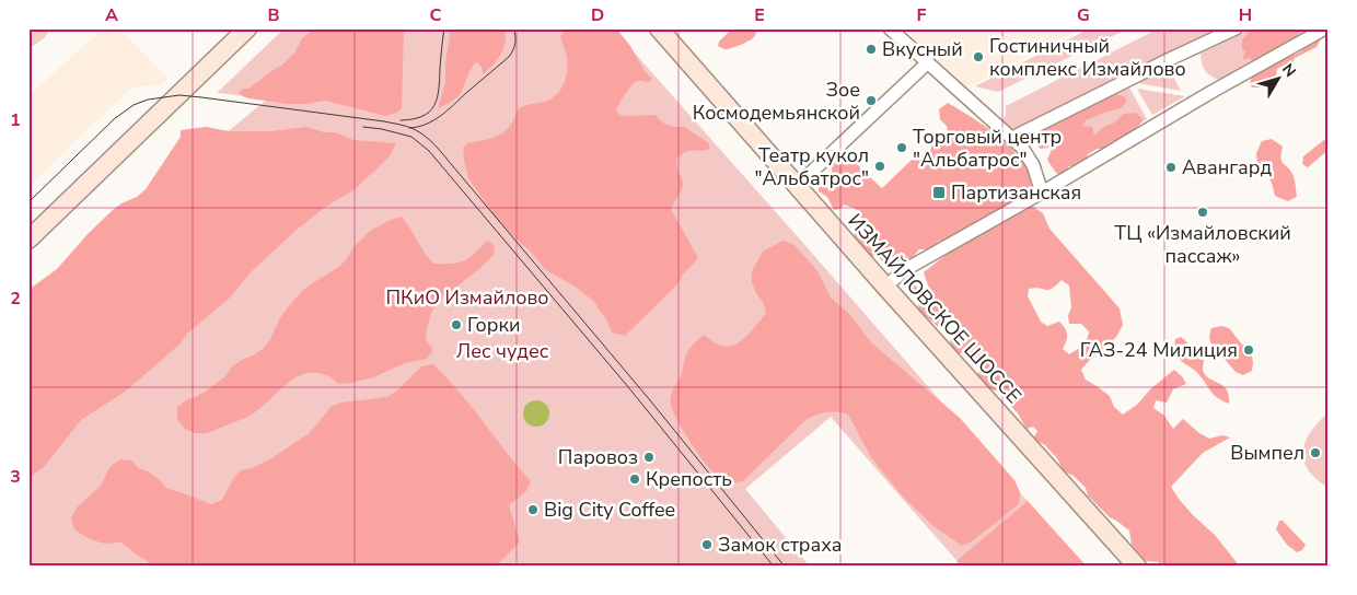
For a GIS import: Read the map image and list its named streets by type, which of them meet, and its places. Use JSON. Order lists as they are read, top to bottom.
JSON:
{
  "streets": {
    "main road": ["ИЗМАЙЛОВСКОЕ ШОССЕ"]
  },
  "parks": ["ПКиО Измайлово", "Лес чудес"],
  "places": {
    "other": [
      "Вкусный",
      "Гостиничный комплекс Измайлово",
      "Зое Космодемьянской",
      "Торговый центр \"Альбатрос\"",
      "Театр кукол \"Альбатрос\"",
      "Авангард",
      "ТЦ «Измайловский пассаж»",
      "Горки",
      "ГАЗ-24 Милиция",
      "Вымпел",
      "Паровоз",
      "Крепость",
      "Big City Coffee",
      "Замок страха"
    ],
    "transit": ["Партизанская"]
  },
  "north": "top right",
  "grid": {
    "columns": [
      "A",
      "B",
      "C",
      "D",
      "E",
      "F",
      "G",
      "H"
    ],
    "rows": ["1", "2", "3"]
  }
}
